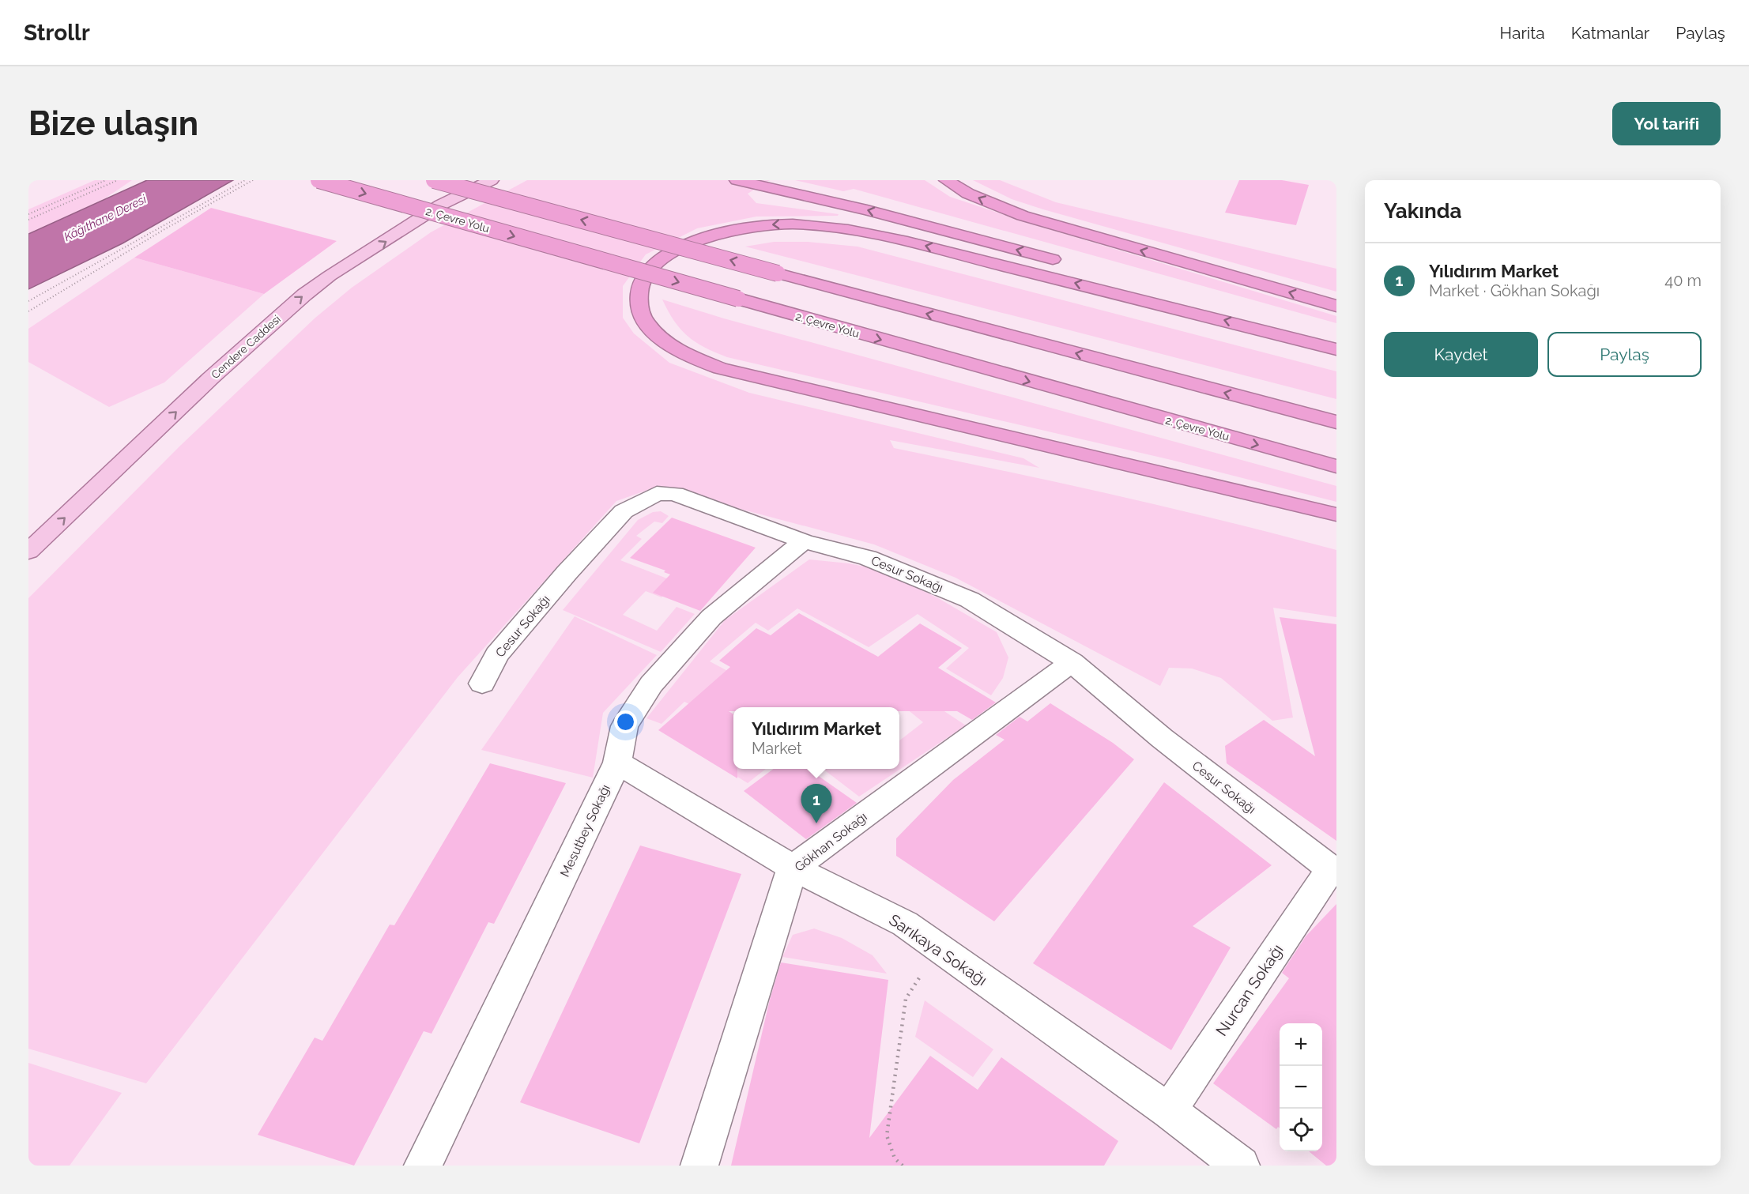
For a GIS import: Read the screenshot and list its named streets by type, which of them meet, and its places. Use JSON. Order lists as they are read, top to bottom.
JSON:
{
  "streets": {
    "highway": ["2. Çevre Yolu"],
    "main road": ["Cendere Caddesi"],
    "street": [
      "Cesur Sokağı",
      "Mesutbey Sokağı",
      "Gökhan Sokağı",
      "Sarıkaya Sokağı",
      "Nurcan Sokağı"
    ]
  },
  "crossings": [
    ["Cesur Sokağı", "Mesutbey Sokağı"],
    ["Cesur Sokağı", "Gökhan Sokağı"],
    ["Cesur Sokağı", "Nurcan Sokağı"],
    ["Mesutbey Sokağı", "Sarıkaya Sokağı"],
    ["Gökhan Sokağı", "Sarıkaya Sokağı"],
    ["Sarıkaya Sokağı", "Nurcan Sokağı"]
  ],
  "one_way": ["Cendere Caddesi"],
  "water": ["Kâğıthane Deresi"],
  "page": {
    "header": "Strollr",
    "nav": ["Harita", "Katmanlar", "Paylaş"],
    "buttons": [
      "Yol tarifi",
      ["Kaydet", "Paylaş"]
    ],
    "title": "Bize ulaşın",
    "heading": "Yakında",
    "list": [
      {
        "mark": "1",
        "name": "Yılıdırım Market",
        "note": "Market · Gökhan Sokağı",
        "value": "40 m"
      }
    ],
    "popup": ["Yılıdırım Market", "Market"],
    "pins": "1",
    "map_buttons": ["+", "−"]
  }
}
